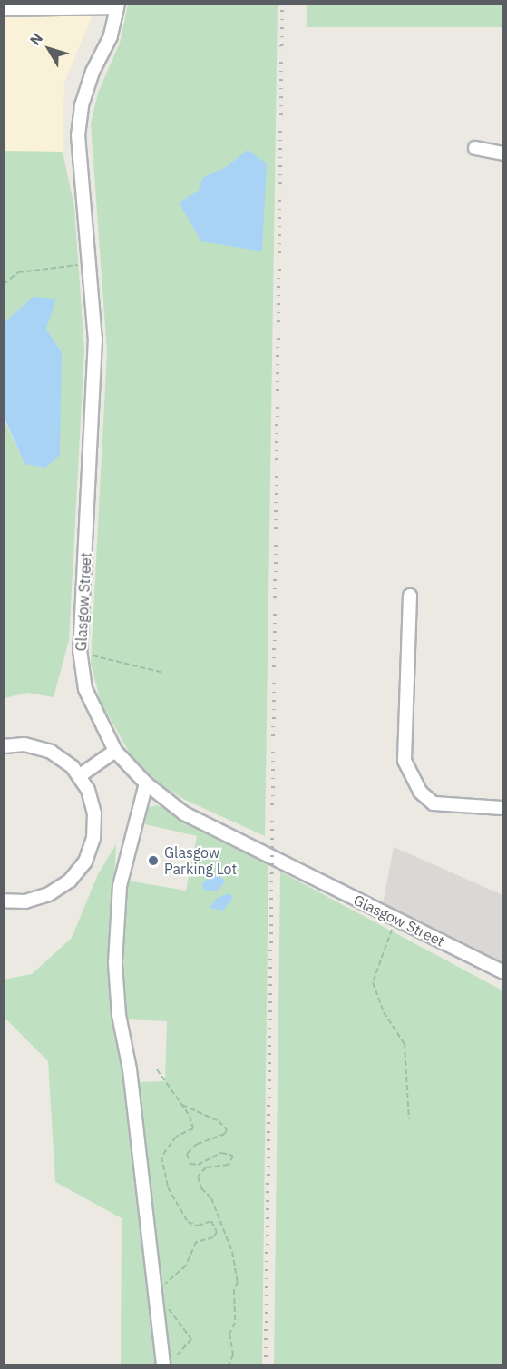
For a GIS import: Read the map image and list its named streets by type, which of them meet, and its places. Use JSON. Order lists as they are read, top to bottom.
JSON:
{
  "streets": {
    "street": ["Glasgow Street"]
  },
  "places": ["Glasgow Parking Lot"],
  "north": "top left"
}
